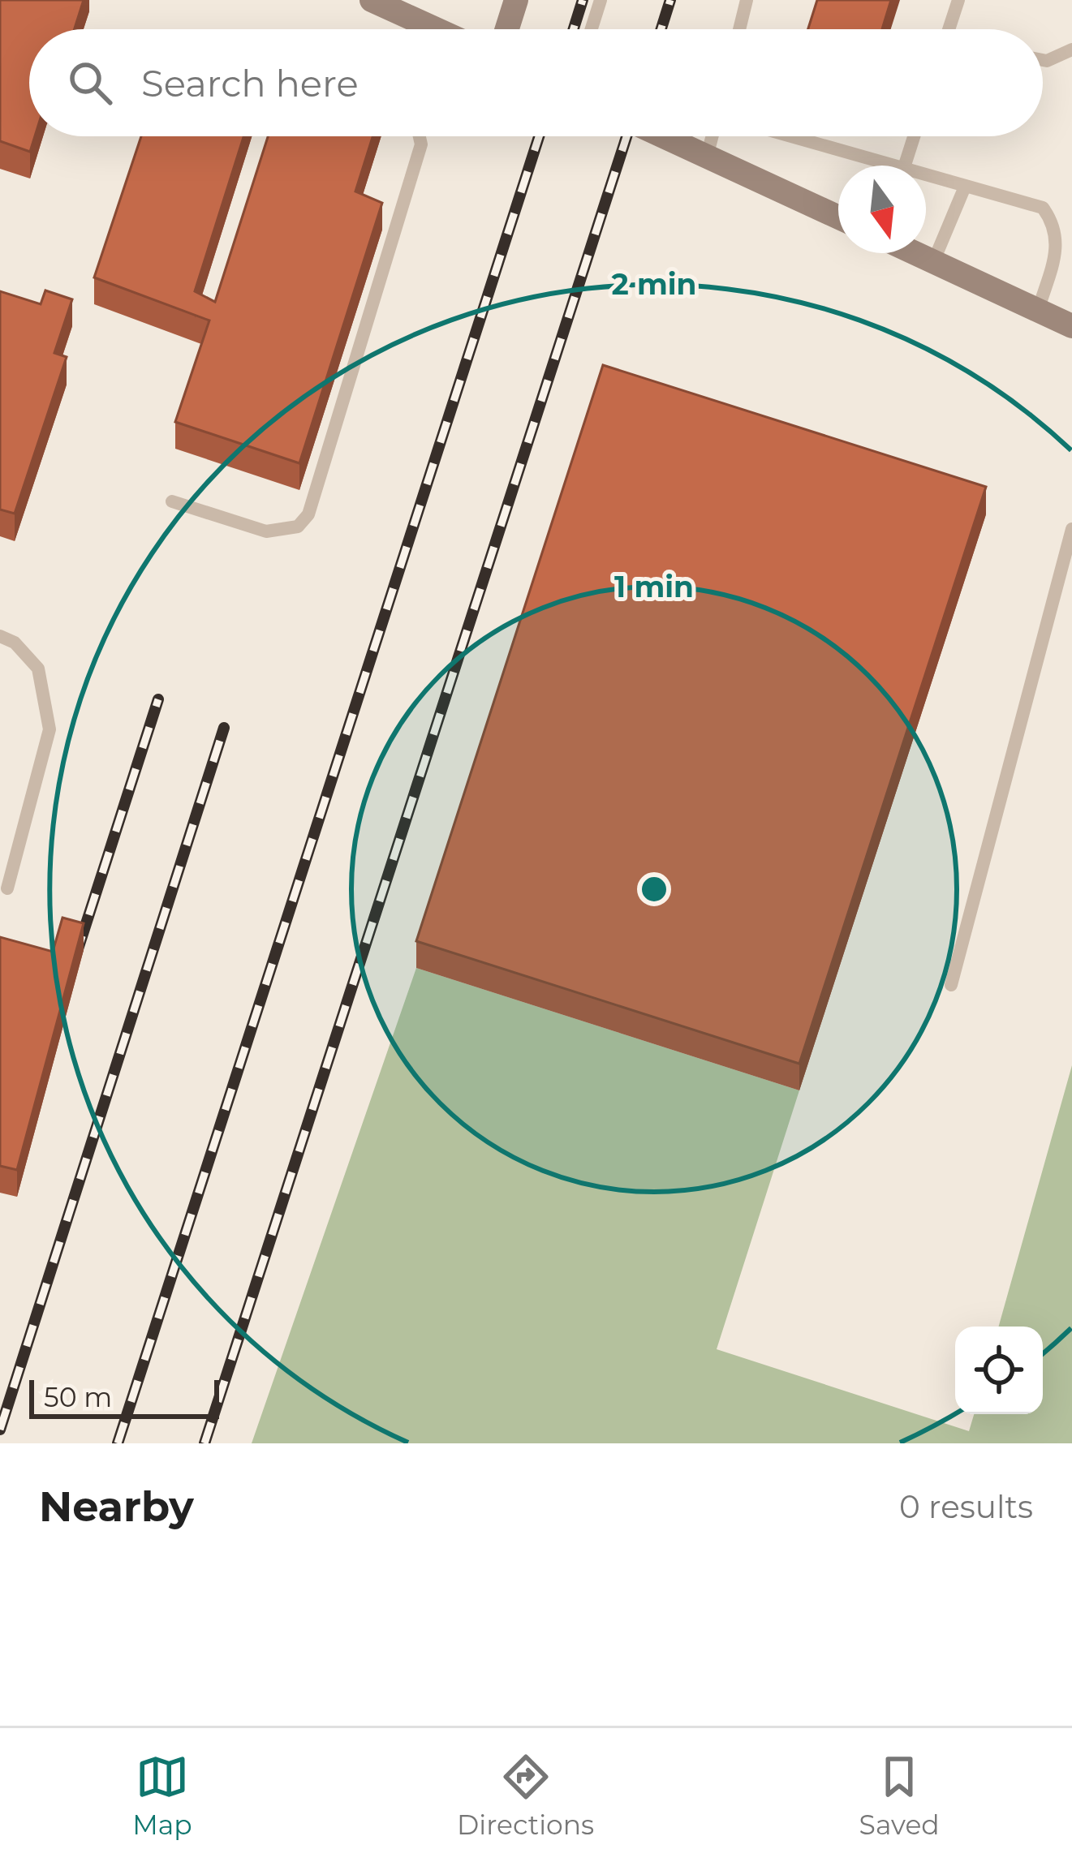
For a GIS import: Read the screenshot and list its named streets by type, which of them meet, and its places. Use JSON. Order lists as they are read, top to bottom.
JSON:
{
  "scale_bar": "50 m",
  "north": "bottom",
  "page": {
    "search": "Search here",
    "scale": "50 m",
    "heading": ["Nearby", "0 results"],
    "nav": ["Map", "Directions", "Saved"]
  },
  "rings": ["2 min", "1 min"]
}
